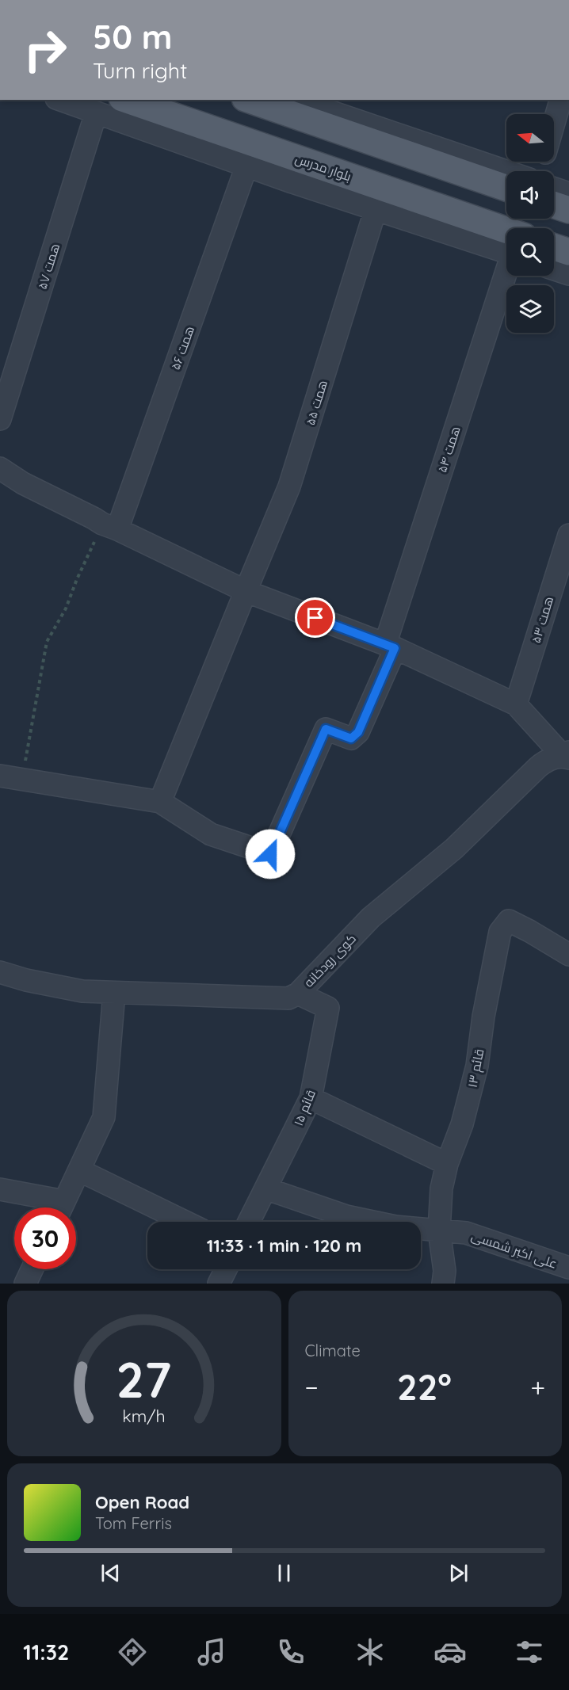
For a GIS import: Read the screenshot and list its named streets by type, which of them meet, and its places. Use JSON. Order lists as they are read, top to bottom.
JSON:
{
  "streets": {
    "main road": ["بلوار مدرس"],
    "street": [
      "همت ۵۷",
      "همت ۵۶",
      "همت ۵۵",
      "همت ۵۴",
      "همت ۵۳",
      "کوی رودخانه",
      "قائم ۱۳",
      "قائم ۱۵",
      "علی اکبر شمسی"
    ]
  },
  "crossings": [
    ["همت ۵۵", "همت ۵۴"],
    ["کوی رودخانه", "قائم ۱۵"],
    ["قائم ۱۳", "علی اکبر شمسی"],
    ["قائم ۱۵", "علی اکبر شمسی"]
  ],
  "north": "left",
  "page": {
    "turn": ["50 m", "Turn right"],
    "limit": "30",
    "trip": "11:33 · 1 min · 120 m",
    "tile": "Climate",
    "heat": ["−", "22°", "+"],
    "song": ["Open Road", "Tom Ferris"],
    "tabs": "11:32",
    "gauge": ["27", "km/h"]
  }
}
